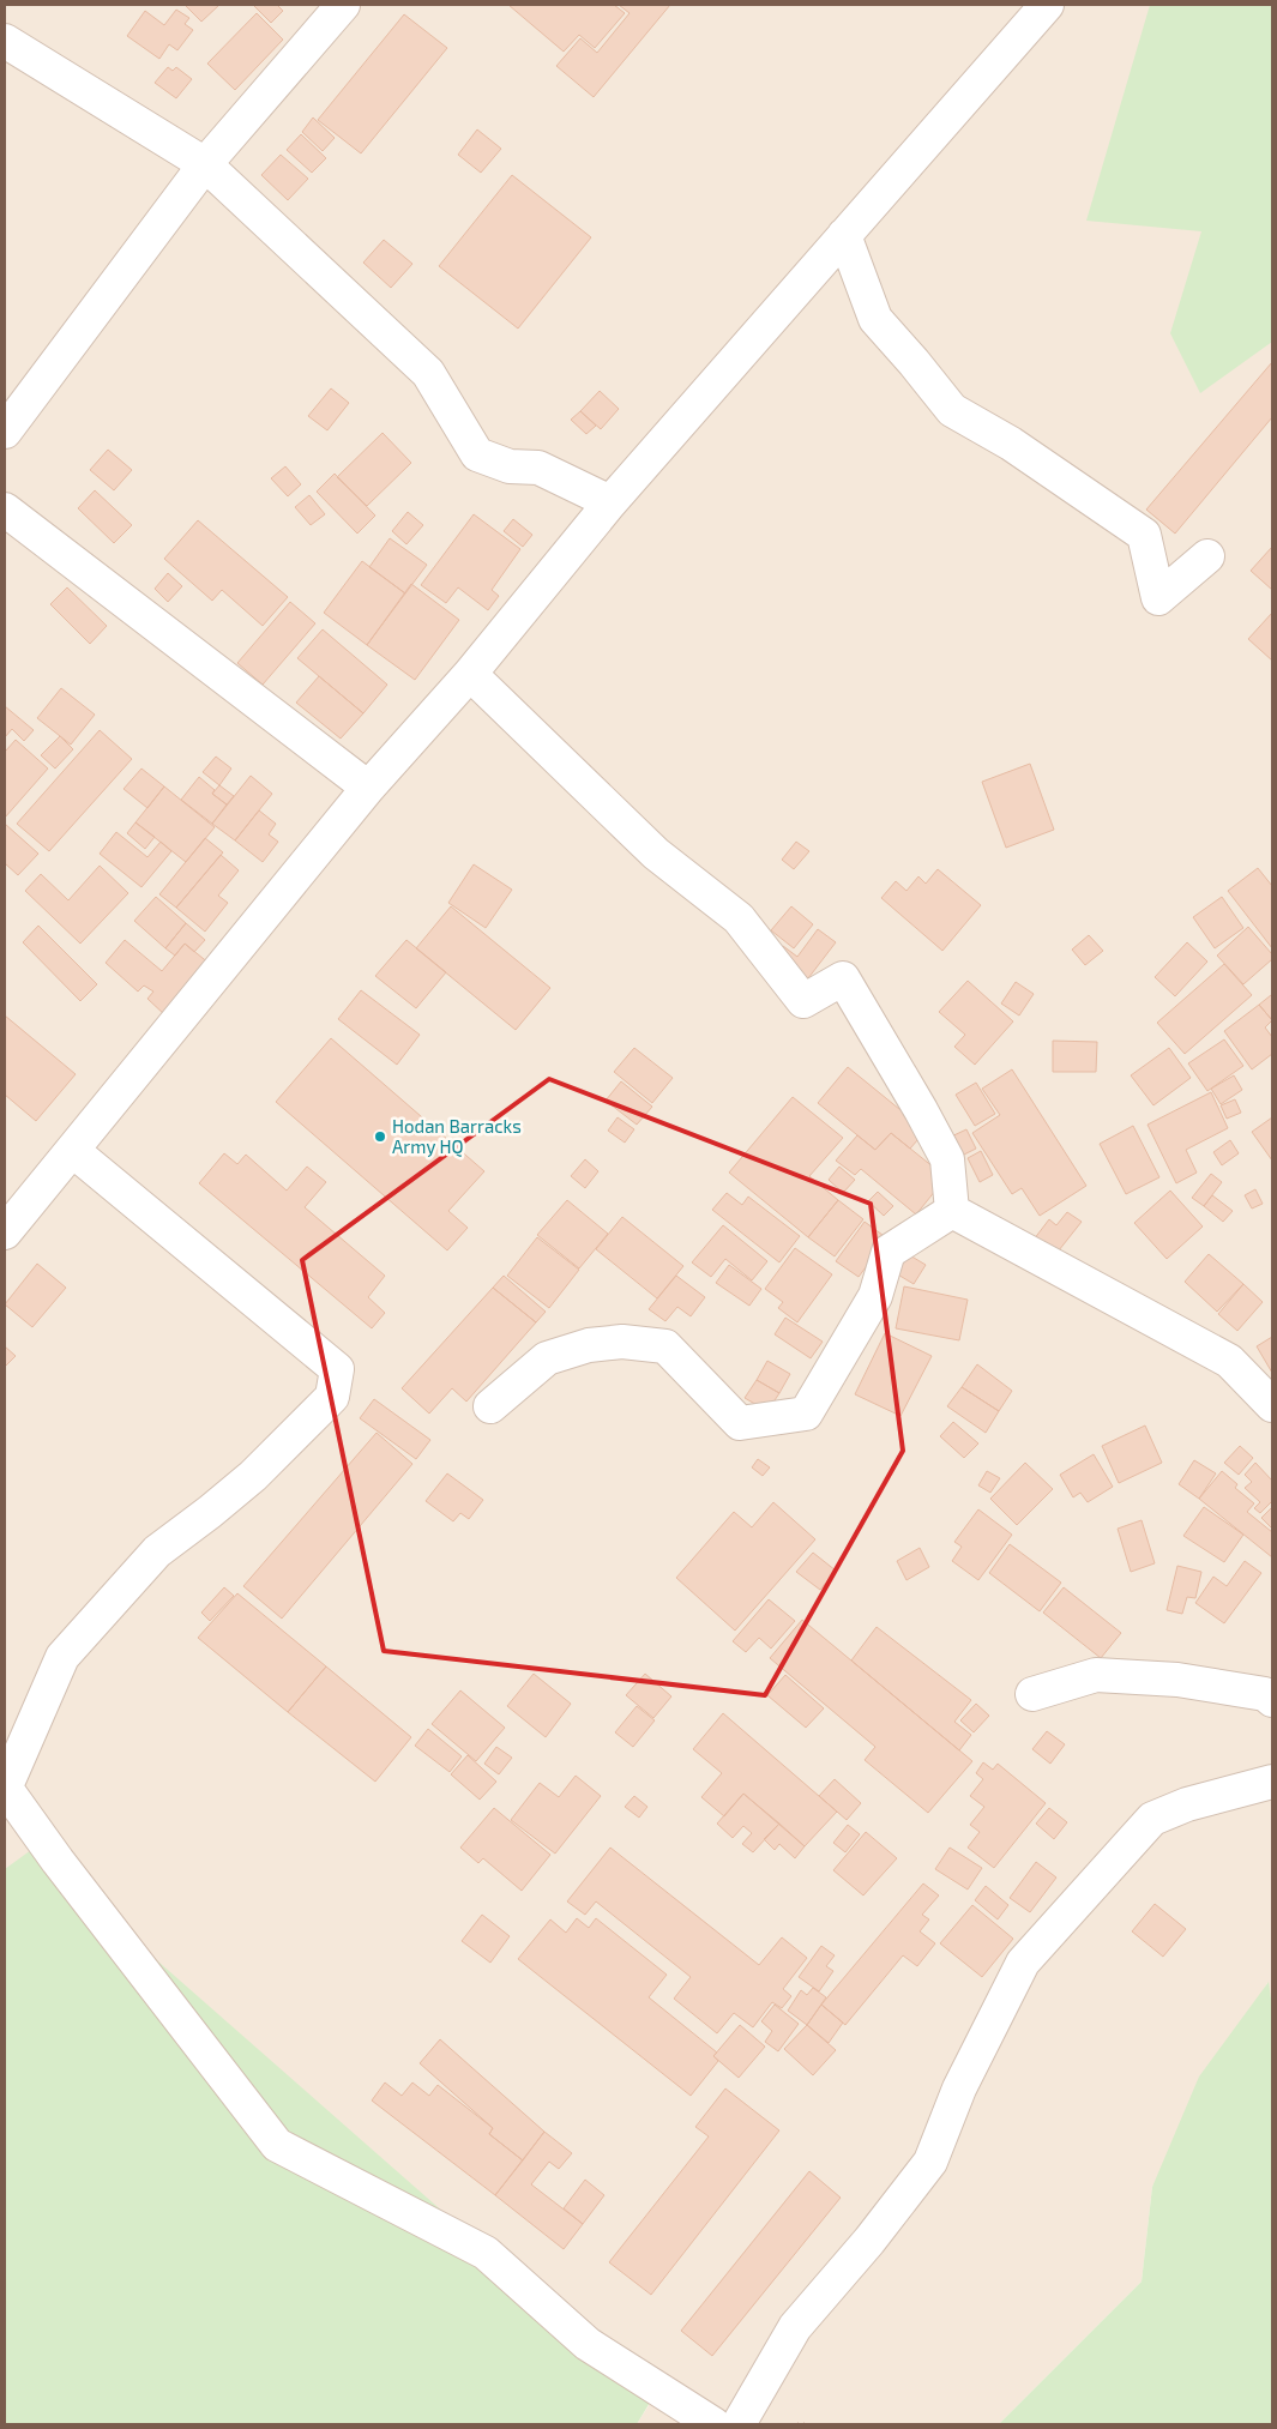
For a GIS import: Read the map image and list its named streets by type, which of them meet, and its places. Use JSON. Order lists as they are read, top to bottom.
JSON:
{
  "places": ["Hodan Barracks Army HQ"]
}
